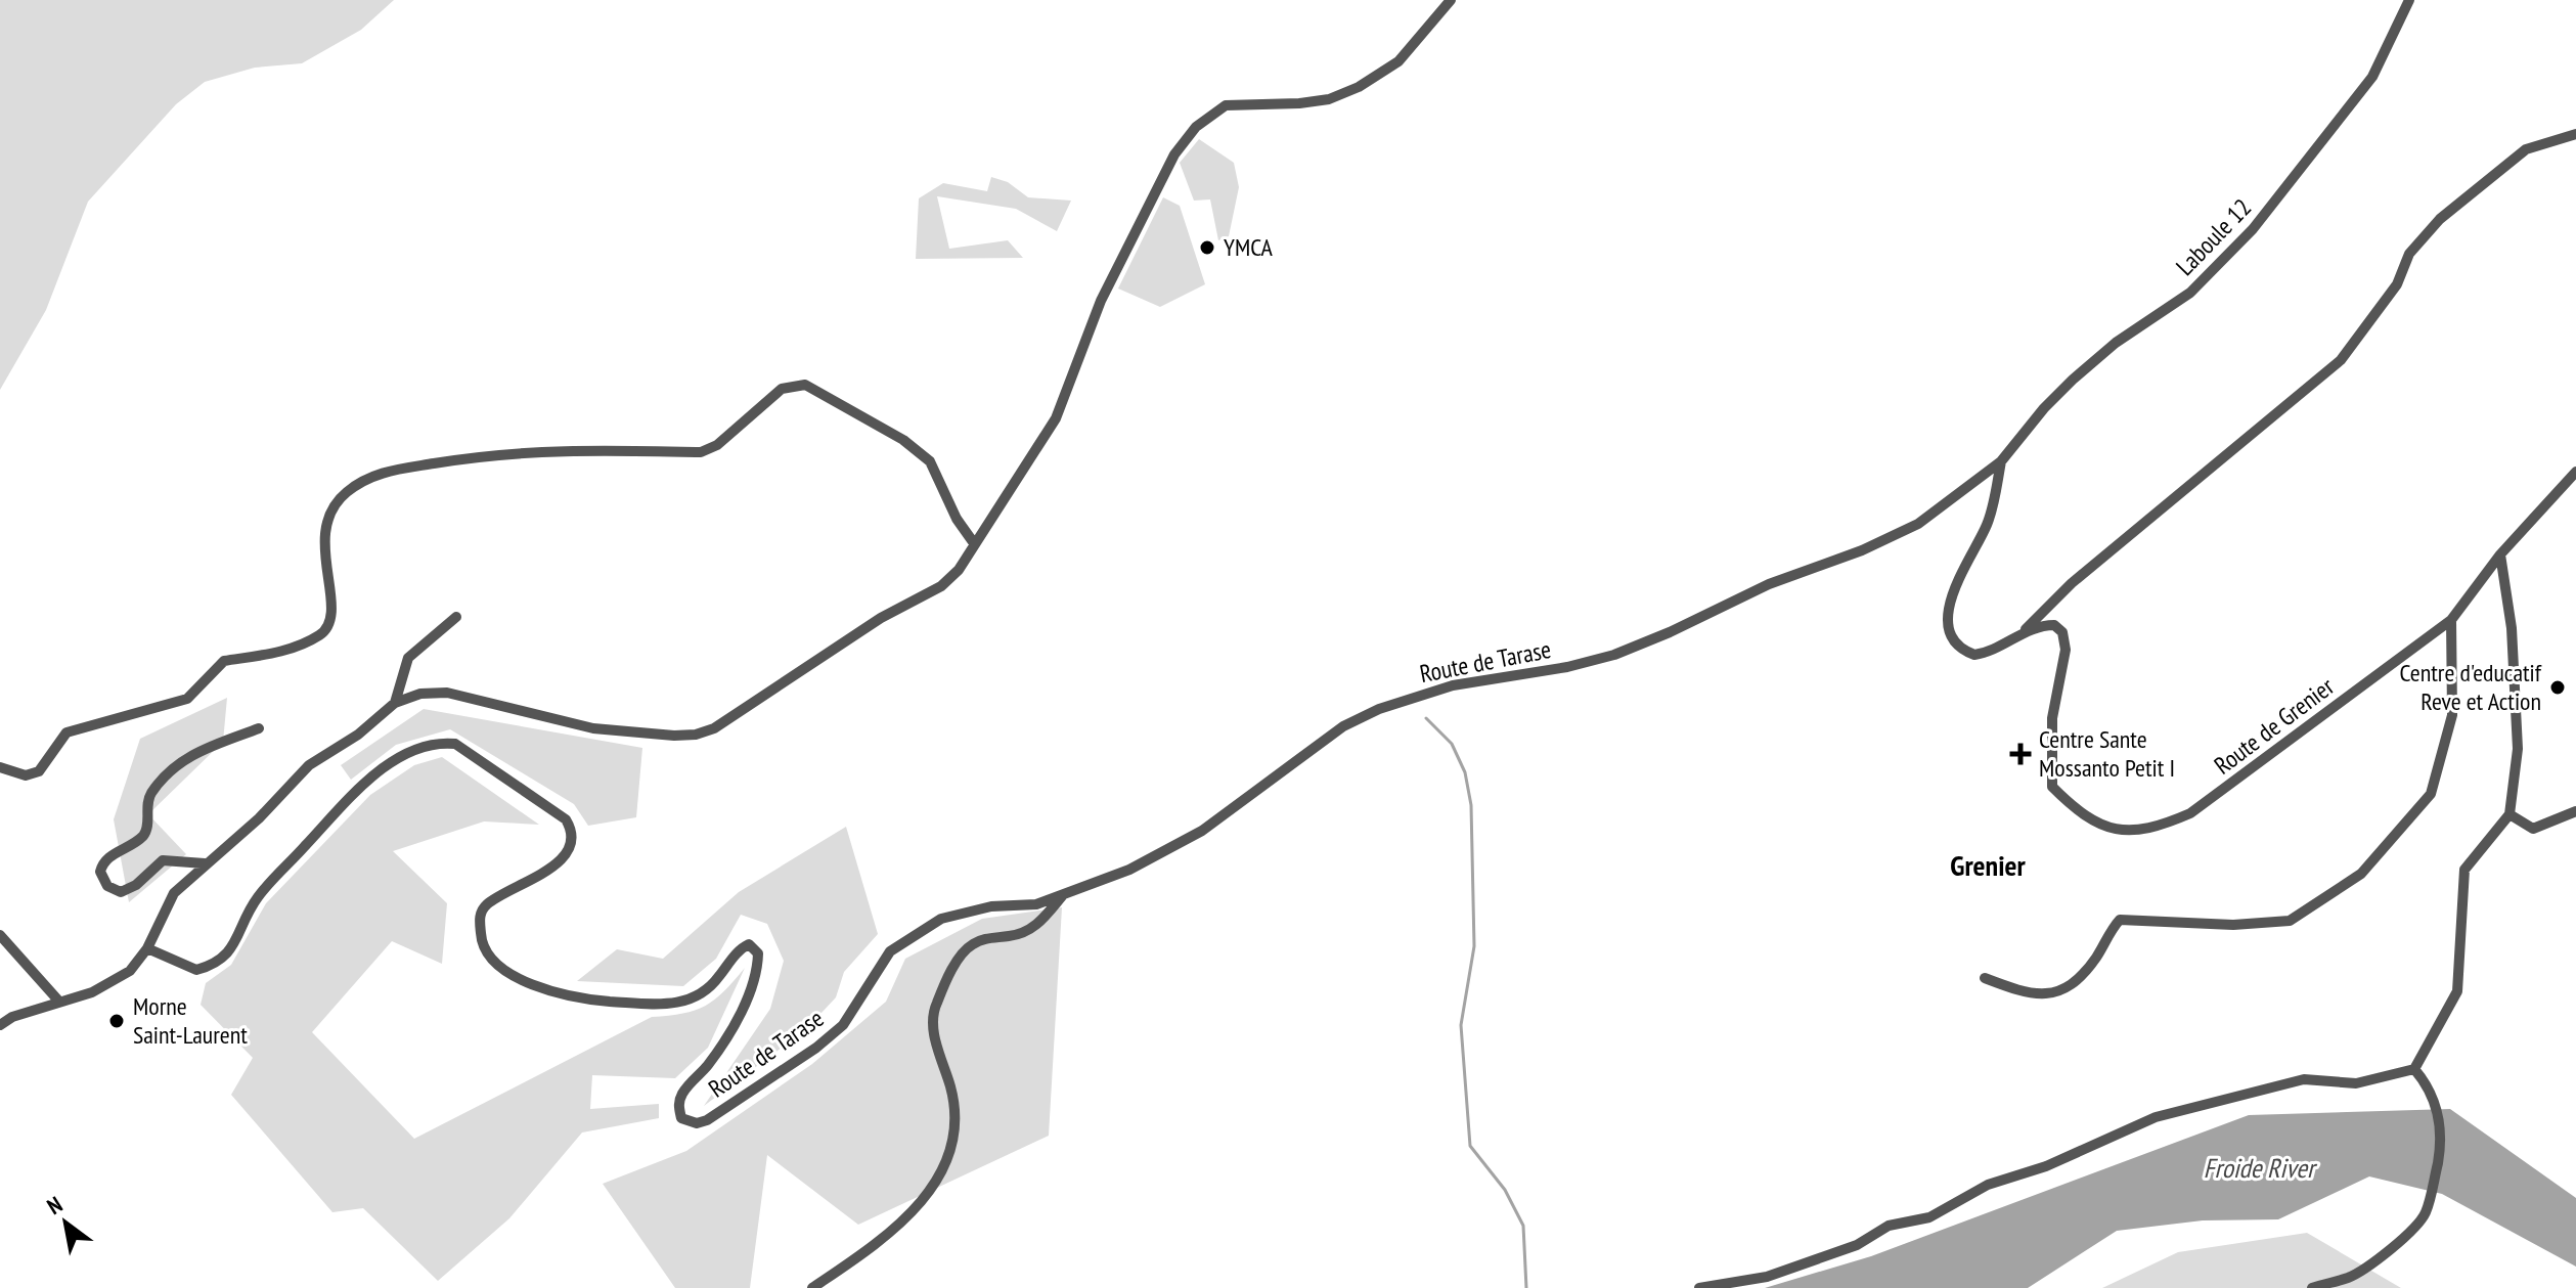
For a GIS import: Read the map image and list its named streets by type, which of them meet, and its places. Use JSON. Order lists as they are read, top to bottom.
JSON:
{
  "streets": {
    "street": ["Laboule 12", "Route de Tarase", "Route de Grenier"]
  },
  "crossings": [
    ["Laboule 12", "Route de Tarase"],
    ["Laboule 12", "Route de Grenier"],
    ["Route de Tarase", "Route de Grenier"]
  ],
  "districts": ["Grenier"],
  "water": ["Froide River"],
  "places": {
    "other": ["YMCA", "Centre d'educatif Reve et Action", "Morne Saint-Laurent"],
    "health": ["Centre Sante Mossanto Petit I"]
  },
  "north": "top left"
}
